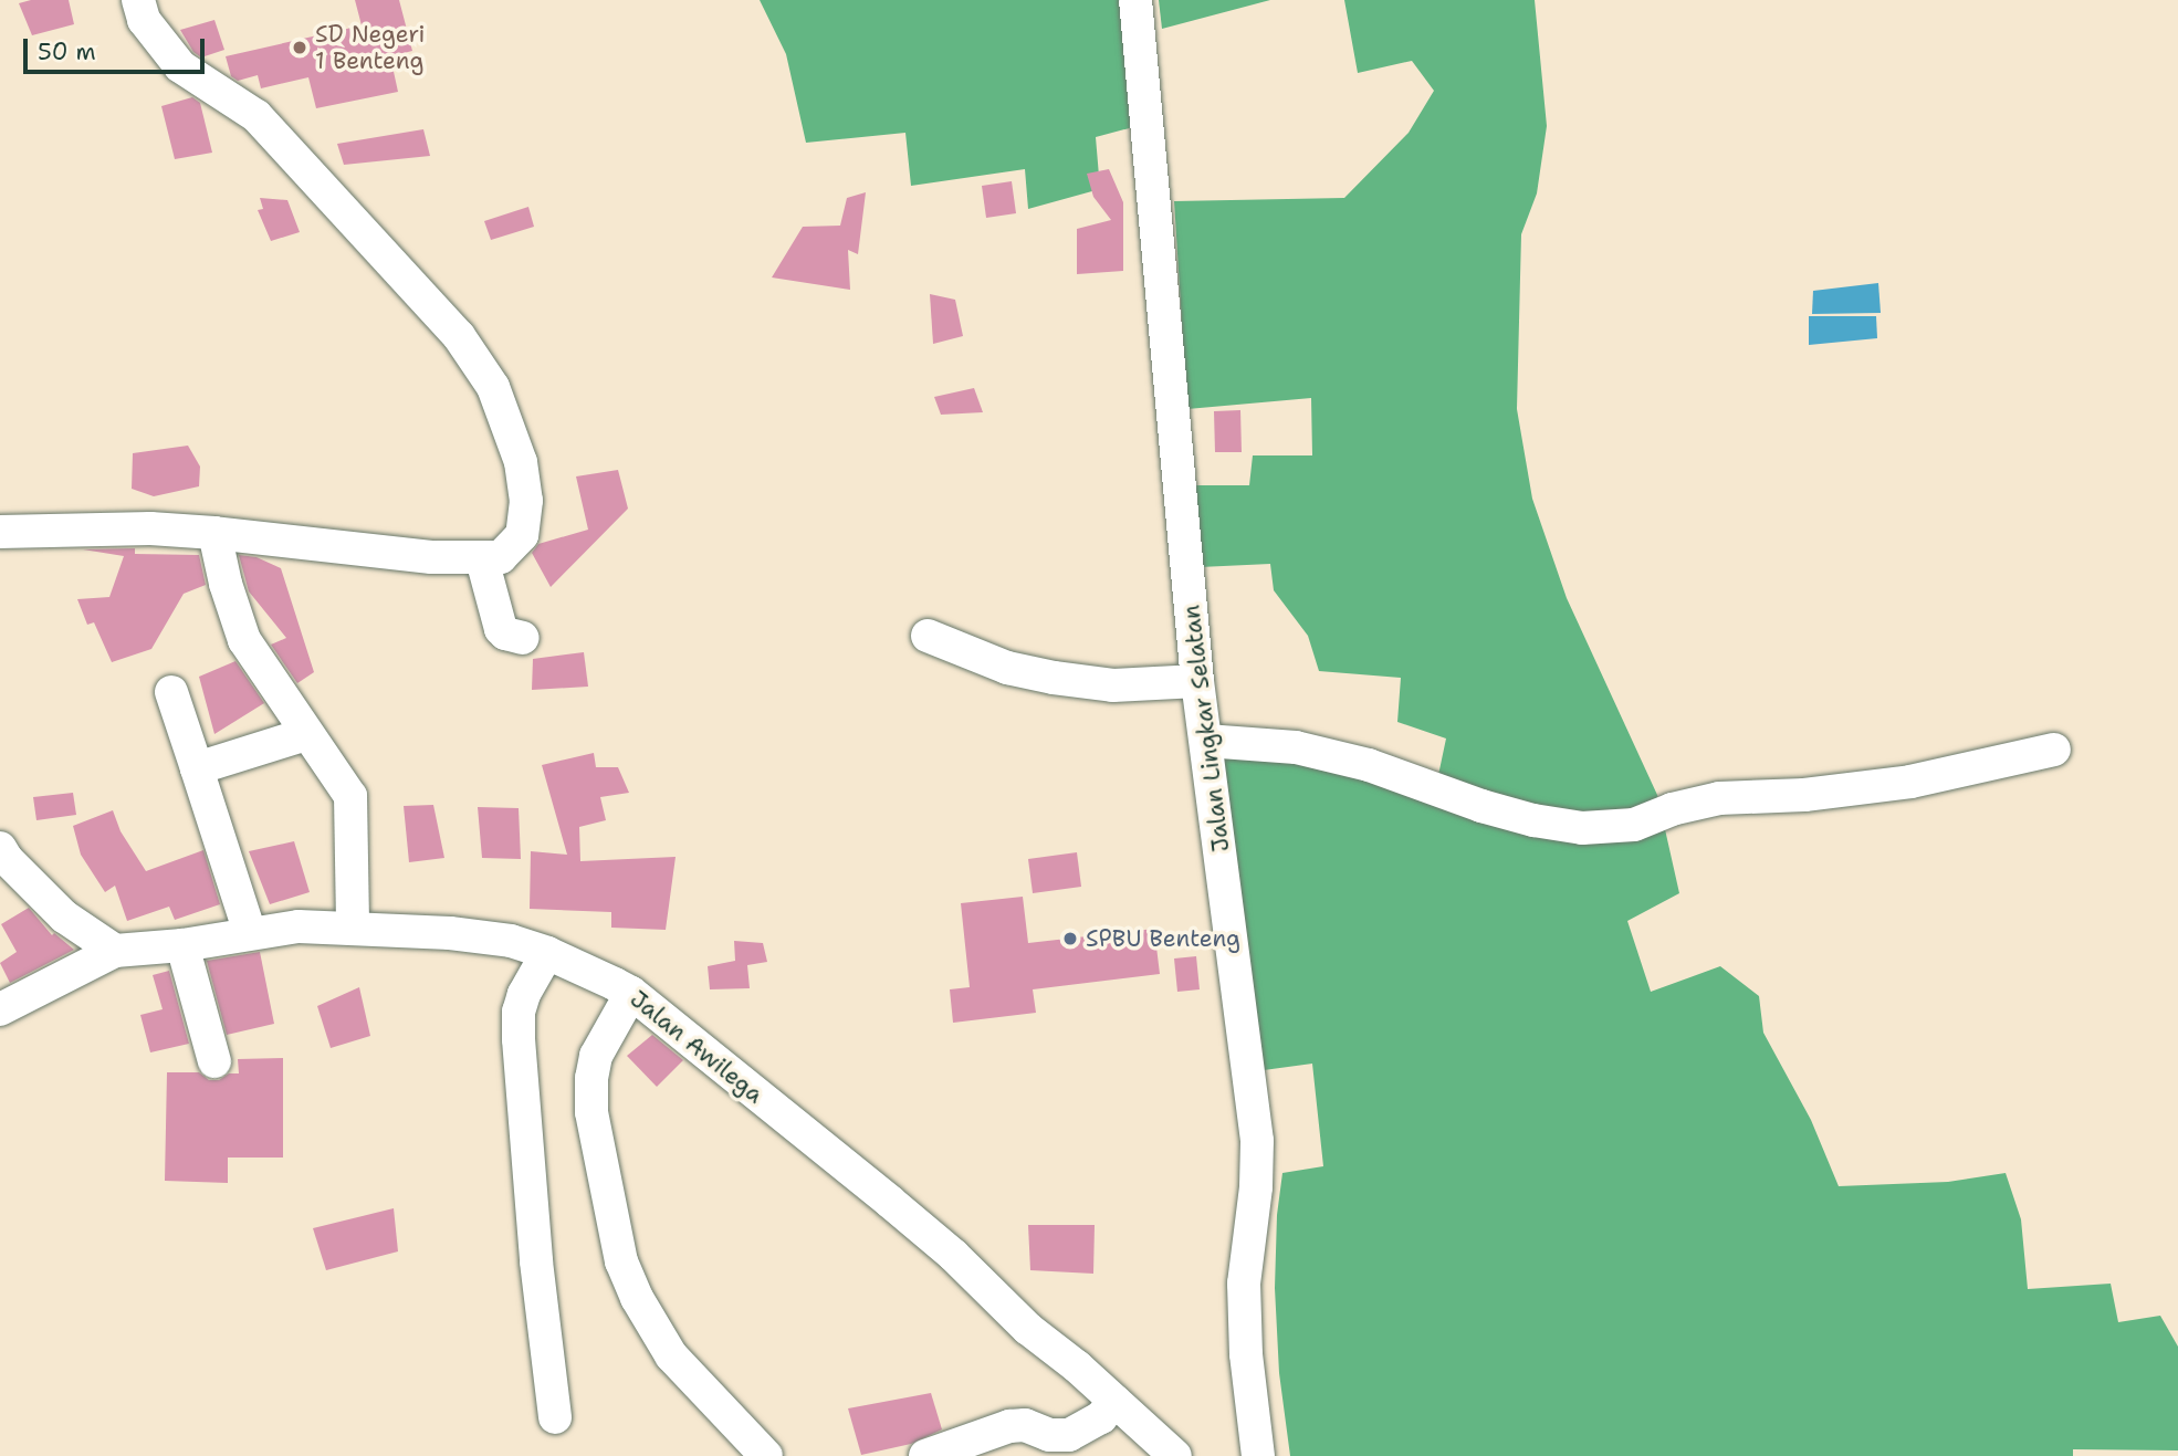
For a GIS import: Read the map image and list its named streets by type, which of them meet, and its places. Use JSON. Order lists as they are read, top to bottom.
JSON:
{
  "streets": {
    "street": ["Jalan Lingkar Selatan", "Jalan Awilega"]
  },
  "places": ["SD Negeri 1 Benteng", "SPBU Benteng"],
  "scale_bar": "50 m"
}
